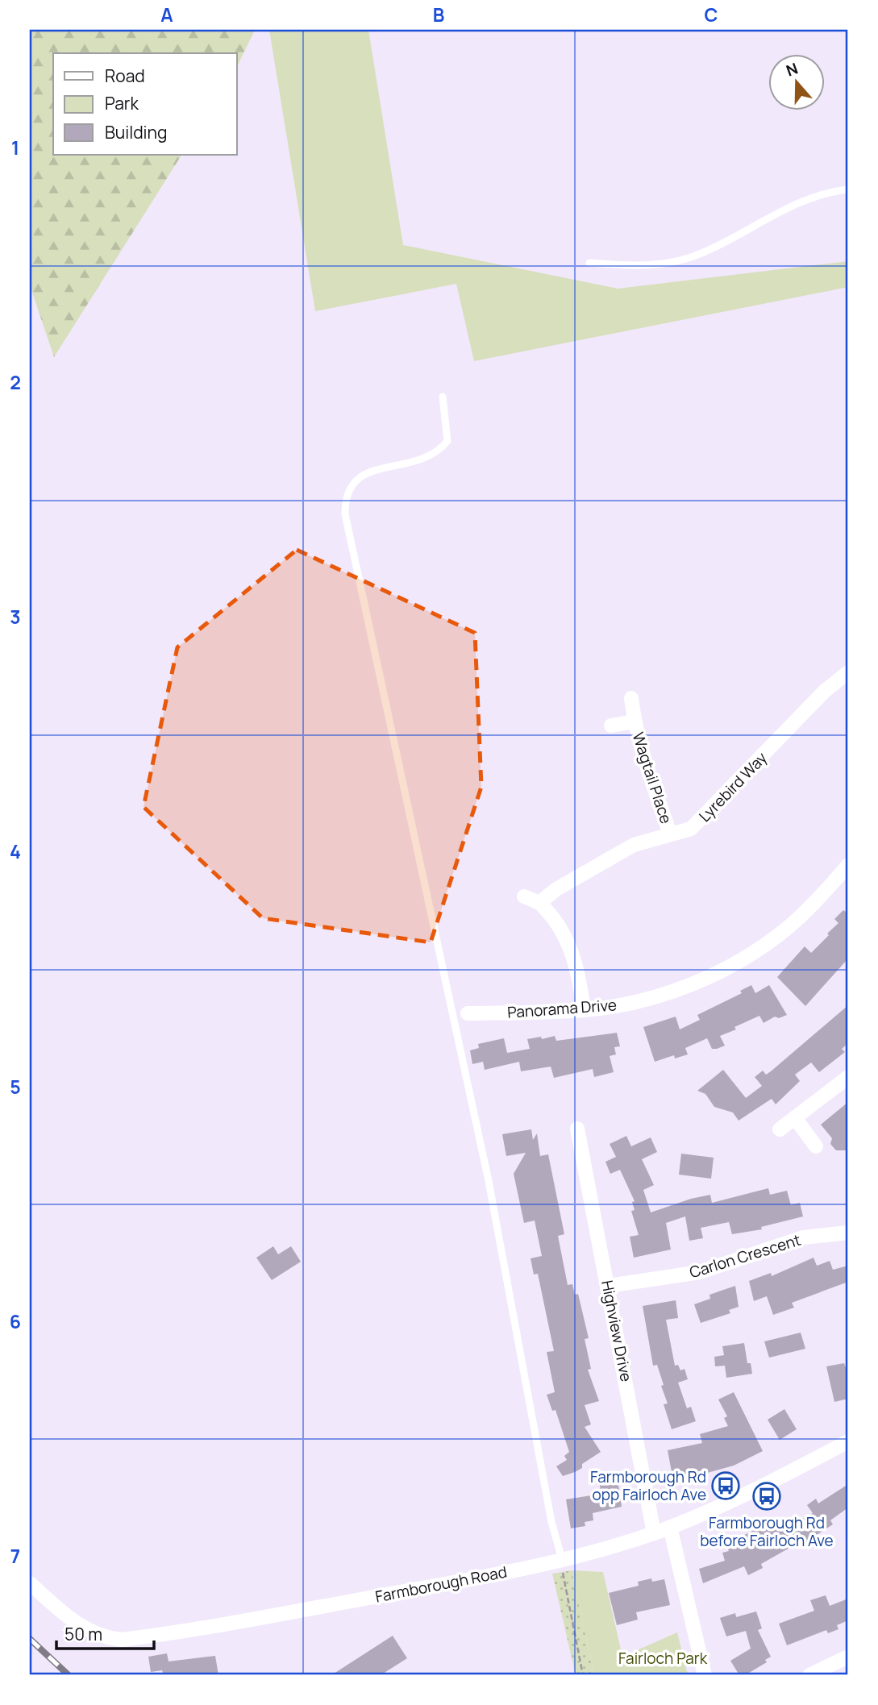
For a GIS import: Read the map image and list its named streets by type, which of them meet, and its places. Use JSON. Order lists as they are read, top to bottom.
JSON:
{
  "streets": {
    "street": [
      "Wagtail Place",
      "Lyrebird Way",
      "Panorama Drive",
      "Carlon Crescent",
      "Highview Drive",
      "Farmborough Road"
    ]
  },
  "crossings": [
    ["Wagtail Place", "Lyrebird Way"],
    ["Carlon Crescent", "Highview Drive"],
    ["Highview Drive", "Farmborough Road"]
  ],
  "parks": ["Fairloch Park"],
  "places": {
    "bus stop": ["Farmborough Rd opp Fairloch Ave", "Farmborough Rd before Fairloch Ave"]
  },
  "legend": ["Road", "Park", "Building"],
  "scale_bar": "50 m",
  "north": "top",
  "grid": {
    "columns": ["A", "B", "C"],
    "rows": [
      "1",
      "2",
      "3",
      "4",
      "5",
      "6",
      "7"
    ]
  }
}
